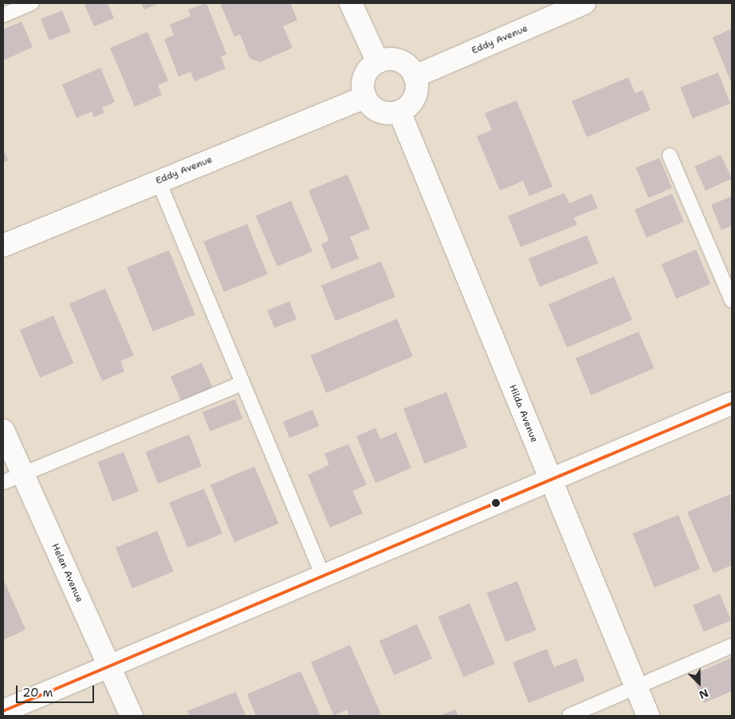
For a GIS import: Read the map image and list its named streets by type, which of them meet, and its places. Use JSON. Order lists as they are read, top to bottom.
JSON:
{
  "streets": {
    "main road": ["Eddy Avenue", "Hilda Avenue", "Helen Avenue"]
  },
  "crossings": [
    ["Eddy Avenue", "Hilda Avenue"]
  ],
  "scale_bar": "20 m",
  "north": "bottom right"
}
